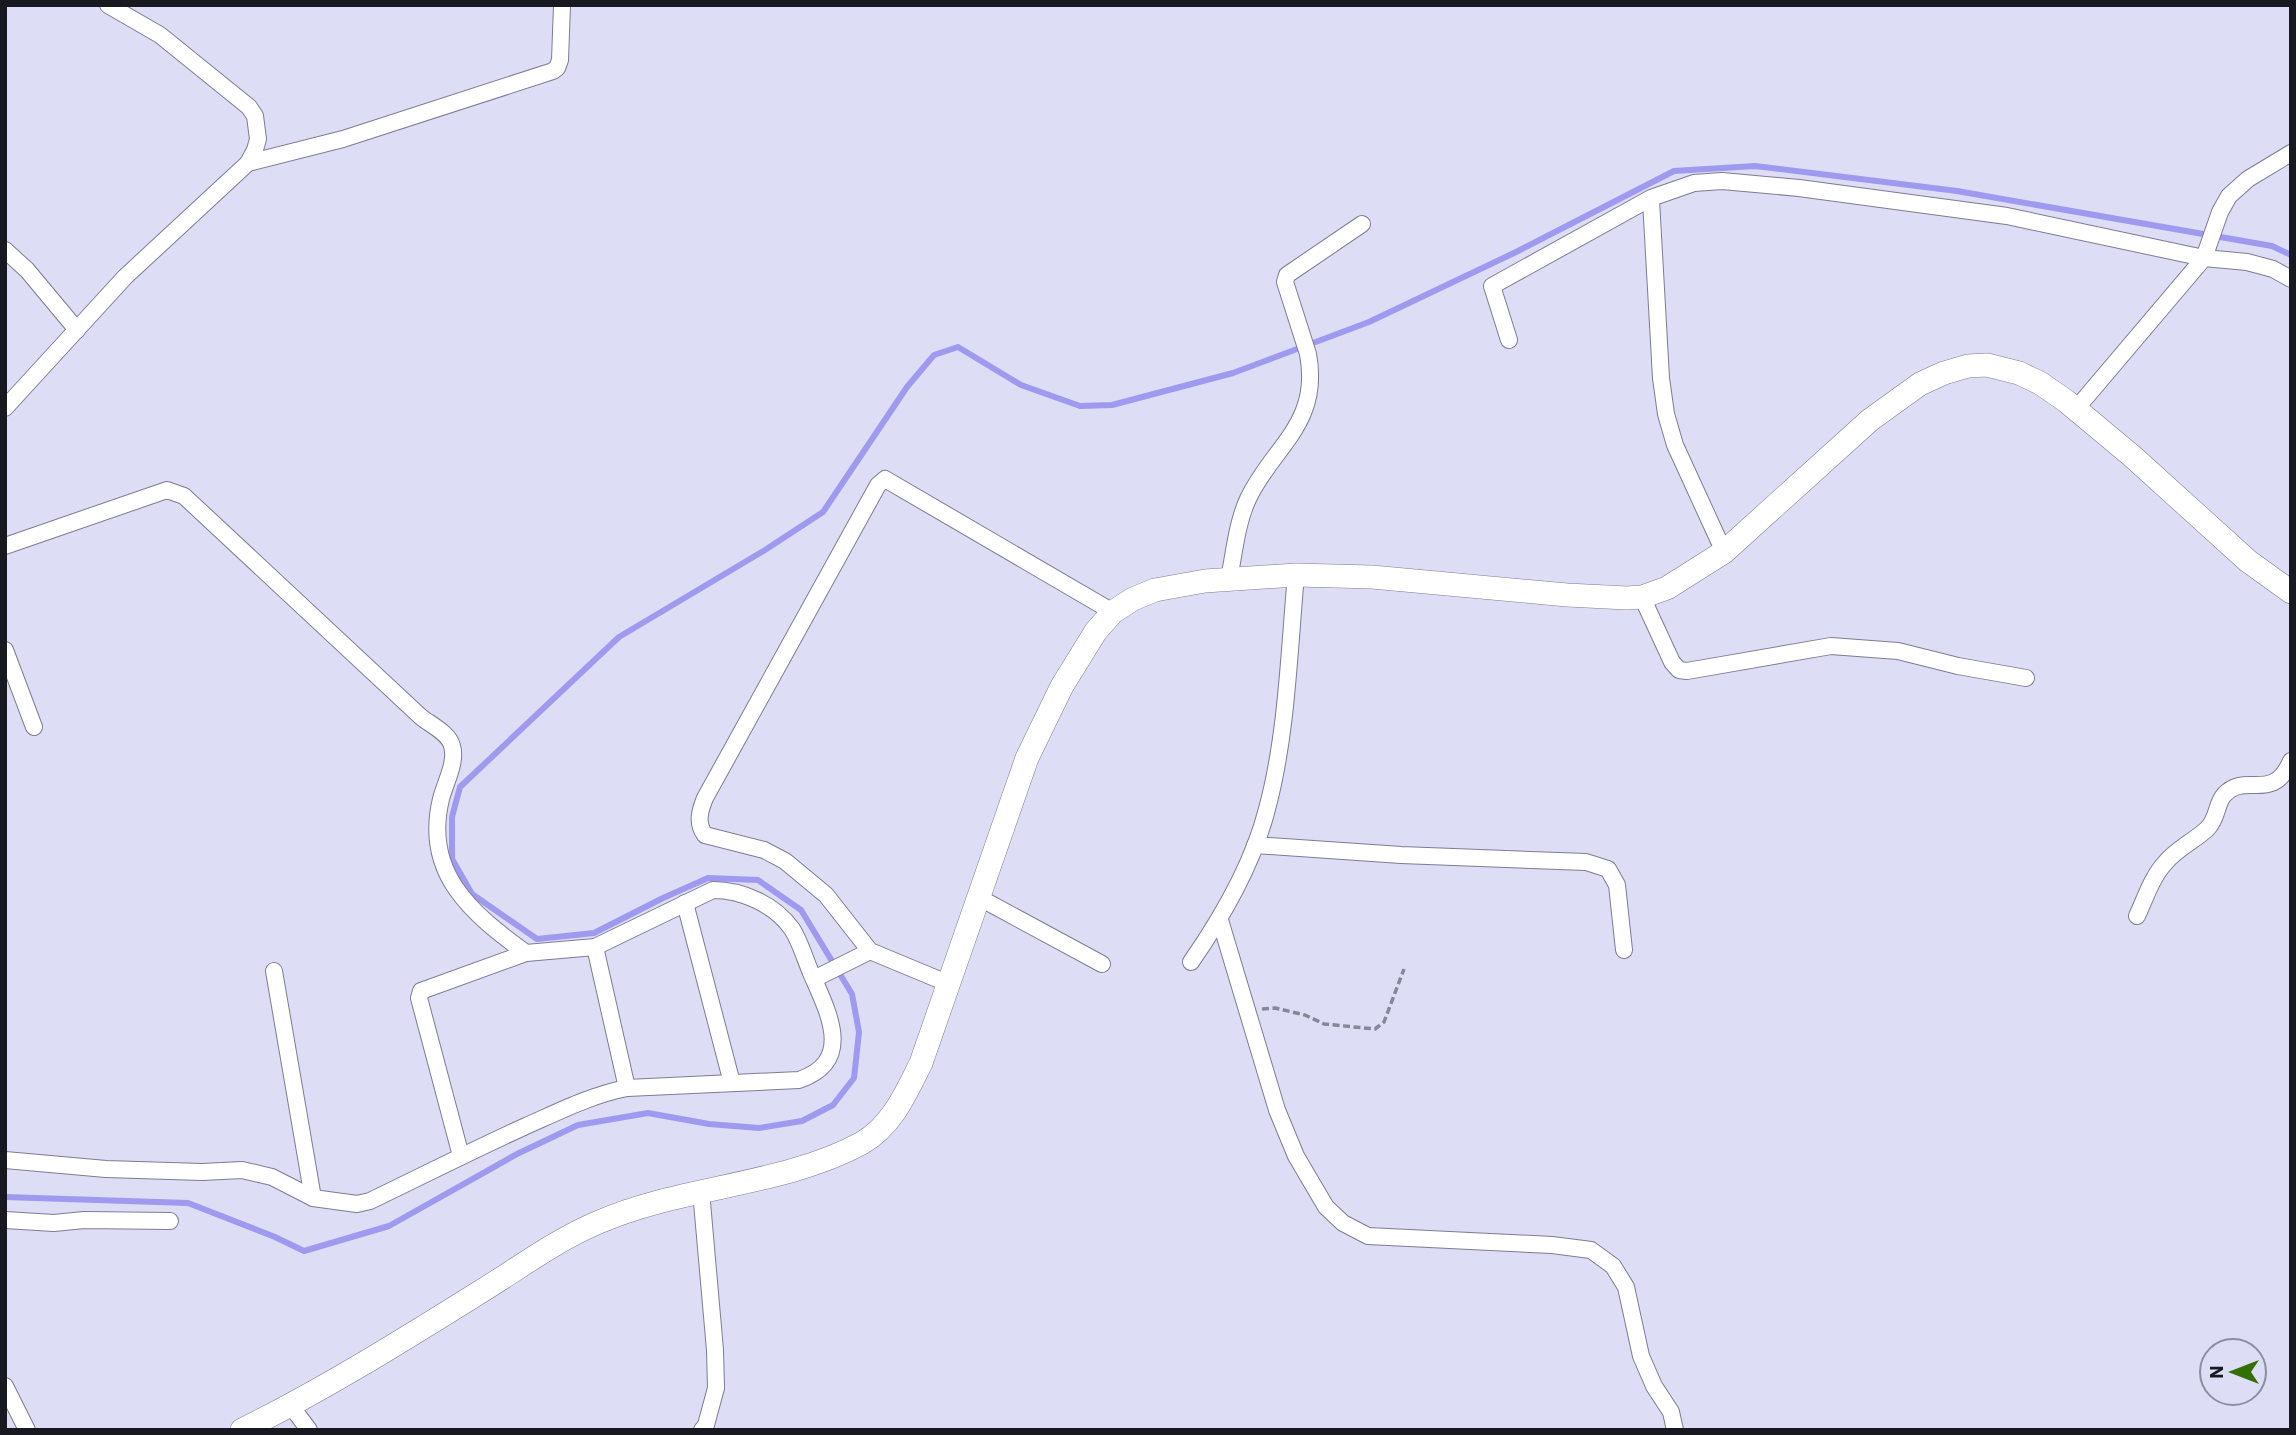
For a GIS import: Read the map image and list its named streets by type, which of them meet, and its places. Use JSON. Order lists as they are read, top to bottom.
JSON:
{
  "north": "left"
}
